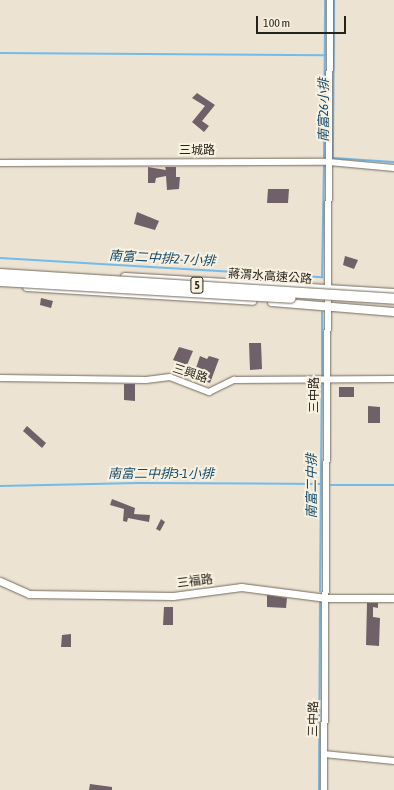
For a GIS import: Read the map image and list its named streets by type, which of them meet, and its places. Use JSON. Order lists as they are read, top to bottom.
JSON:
{
  "streets": {
    "highway": ["蔣渭水高速公路", "5"],
    "street": [
      "三城路",
      "三興路",
      "三中路",
      "三福路"
    ]
  },
  "crossings": [
    ["三城路", "三中路"],
    ["三興路", "三中路"],
    ["三中路", "三福路"]
  ],
  "water": [
    "南富26小排",
    "南富二中排2-7小排",
    "南富二中排3-1小排",
    "南富二中排"
  ],
  "scale_bar": "100 m"
}
